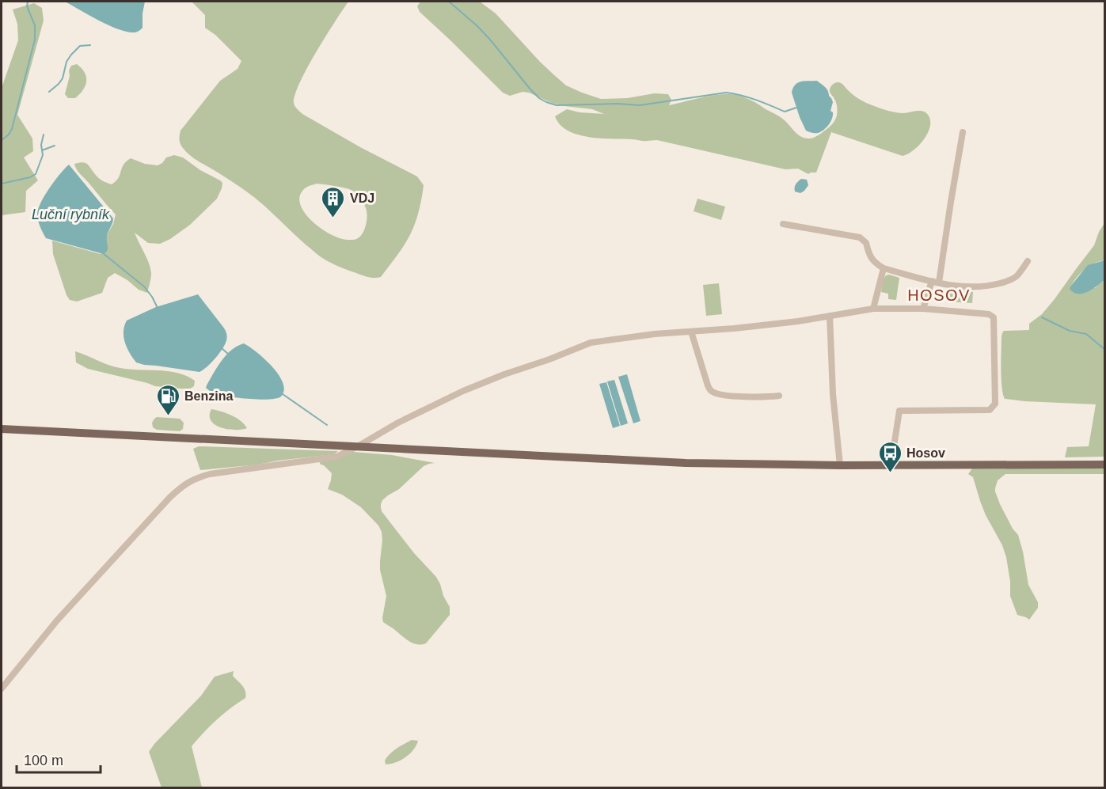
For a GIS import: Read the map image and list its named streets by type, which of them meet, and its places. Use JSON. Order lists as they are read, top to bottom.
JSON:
{
  "districts": ["HOSOV"],
  "water": ["Luční rybník"],
  "places": {
    "building": ["VDJ"],
    "fuel station": ["Benzina"],
    "bus stop": ["Hosov"]
  },
  "scale_bar": "100 m"
}
